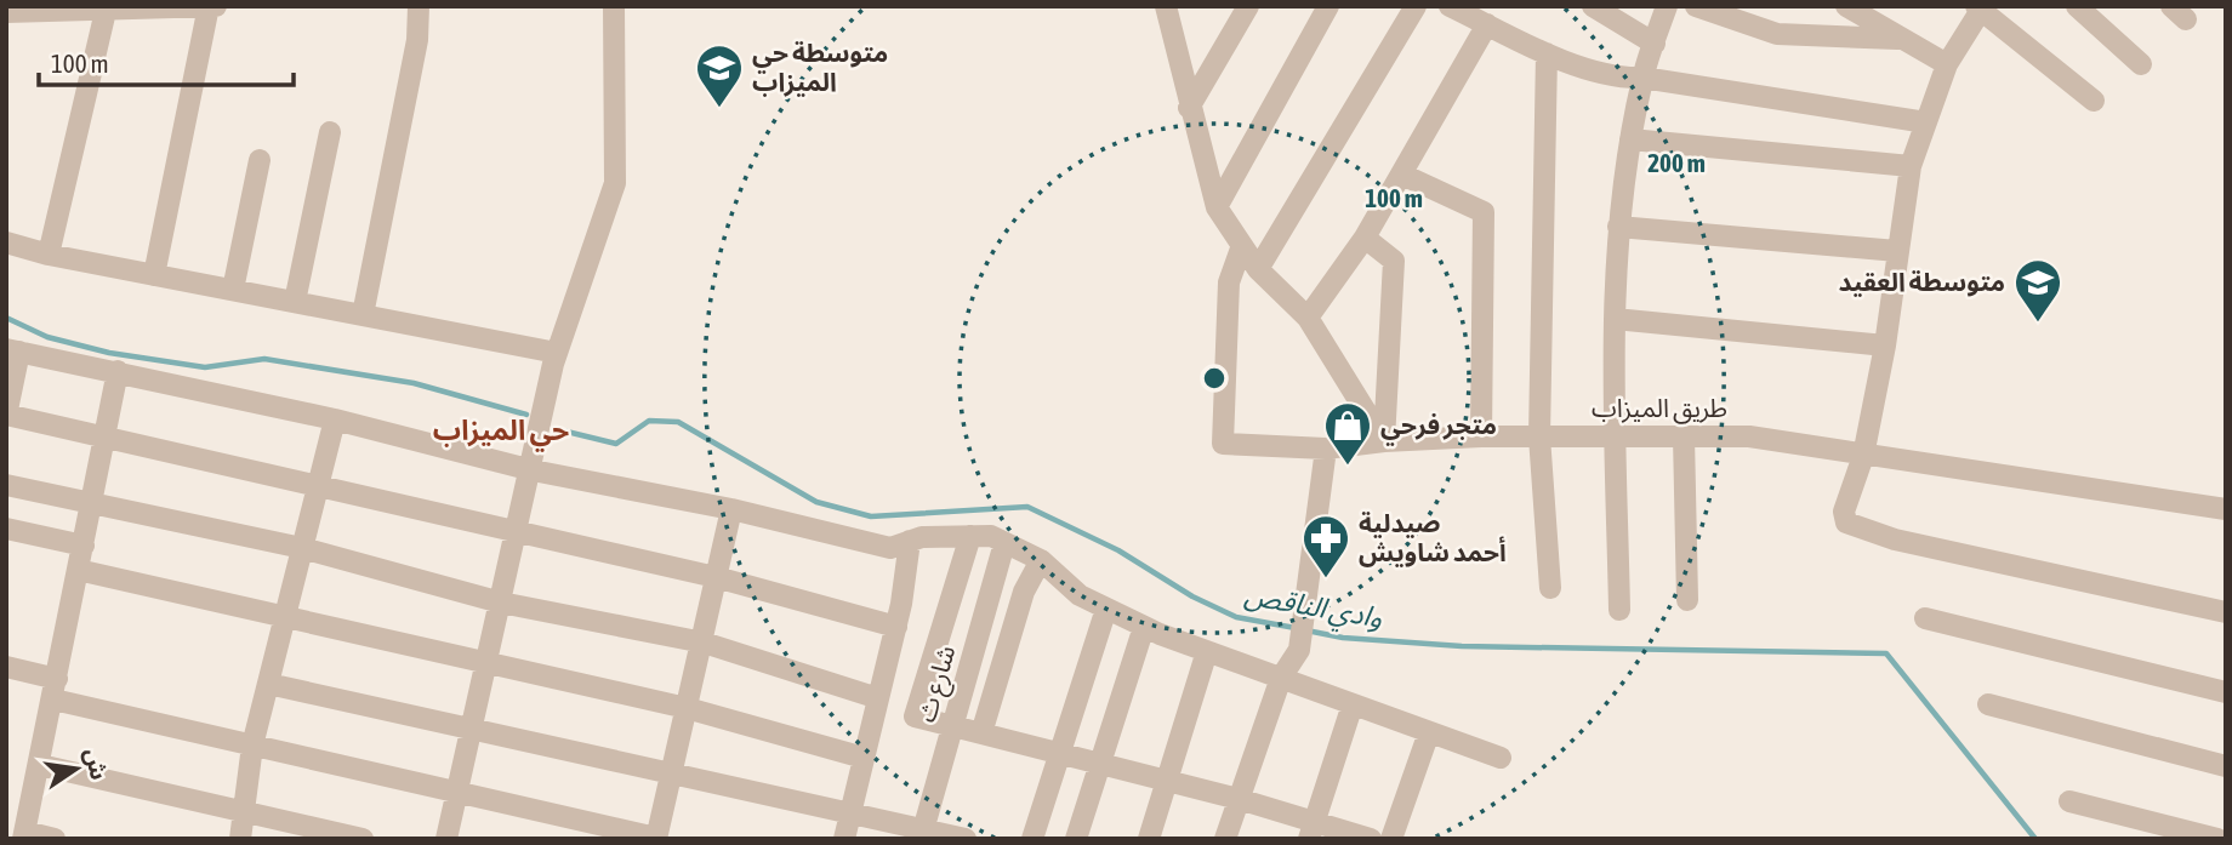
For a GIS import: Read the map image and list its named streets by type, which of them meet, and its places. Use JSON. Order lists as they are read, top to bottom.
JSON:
{
  "streets": {
    "street": ["طريق الميزاب", "شارع ث"]
  },
  "districts": ["حي الميزاب"],
  "water": ["وادي الناقص"],
  "places": {
    "school or university": ["متوسطة حي الميزاب", "متوسطة العقيد"],
    "shop": ["متجر فرحي"],
    "pharmacy": ["صيدلية أحمد شاويش"]
  },
  "scale_bar": "100 m",
  "north": "right",
  "rings": ["200 m", "100 m"]
}
